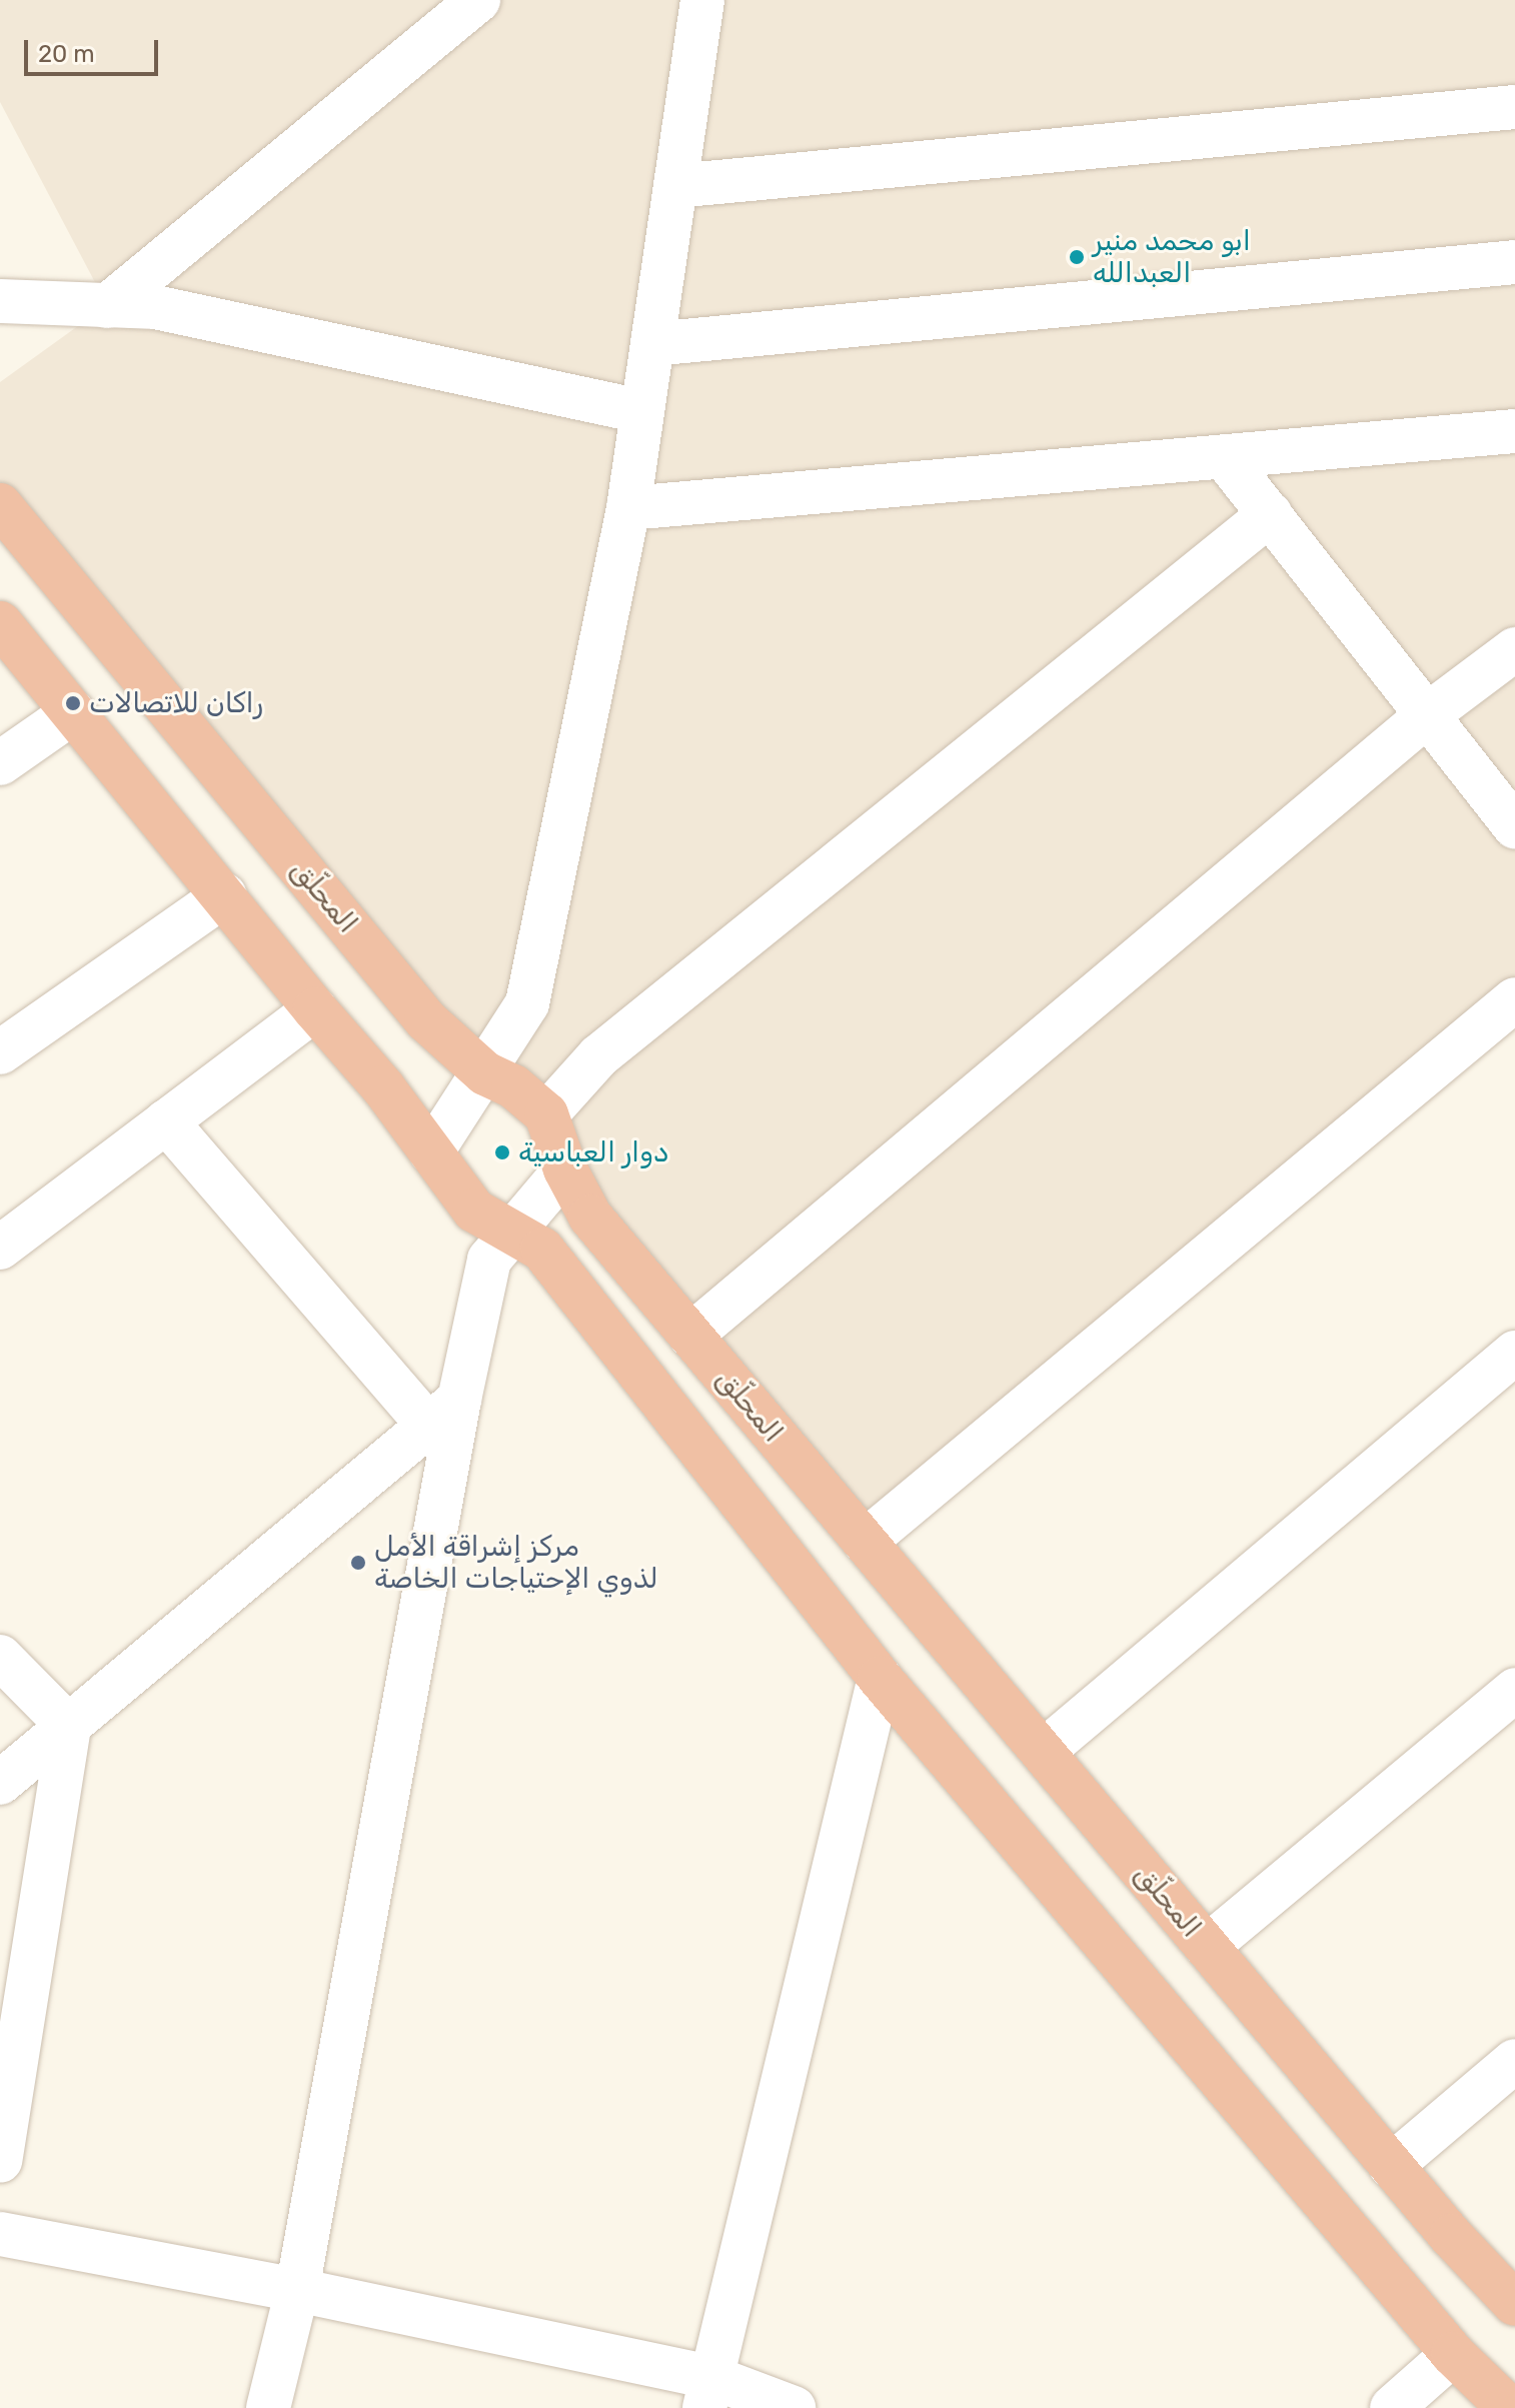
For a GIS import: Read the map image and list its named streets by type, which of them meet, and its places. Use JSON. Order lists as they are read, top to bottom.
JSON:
{
  "streets": {
    "highway": ["المحلّق"]
  },
  "places": [
    "ابو محمد منير العبدالله",
    "راكان للاتصالات",
    "دوار العباسية",
    "مركز إشراقة الأمل لذوي الإحتياجات الخاصة"
  ],
  "scale_bar": "20 m"
}
